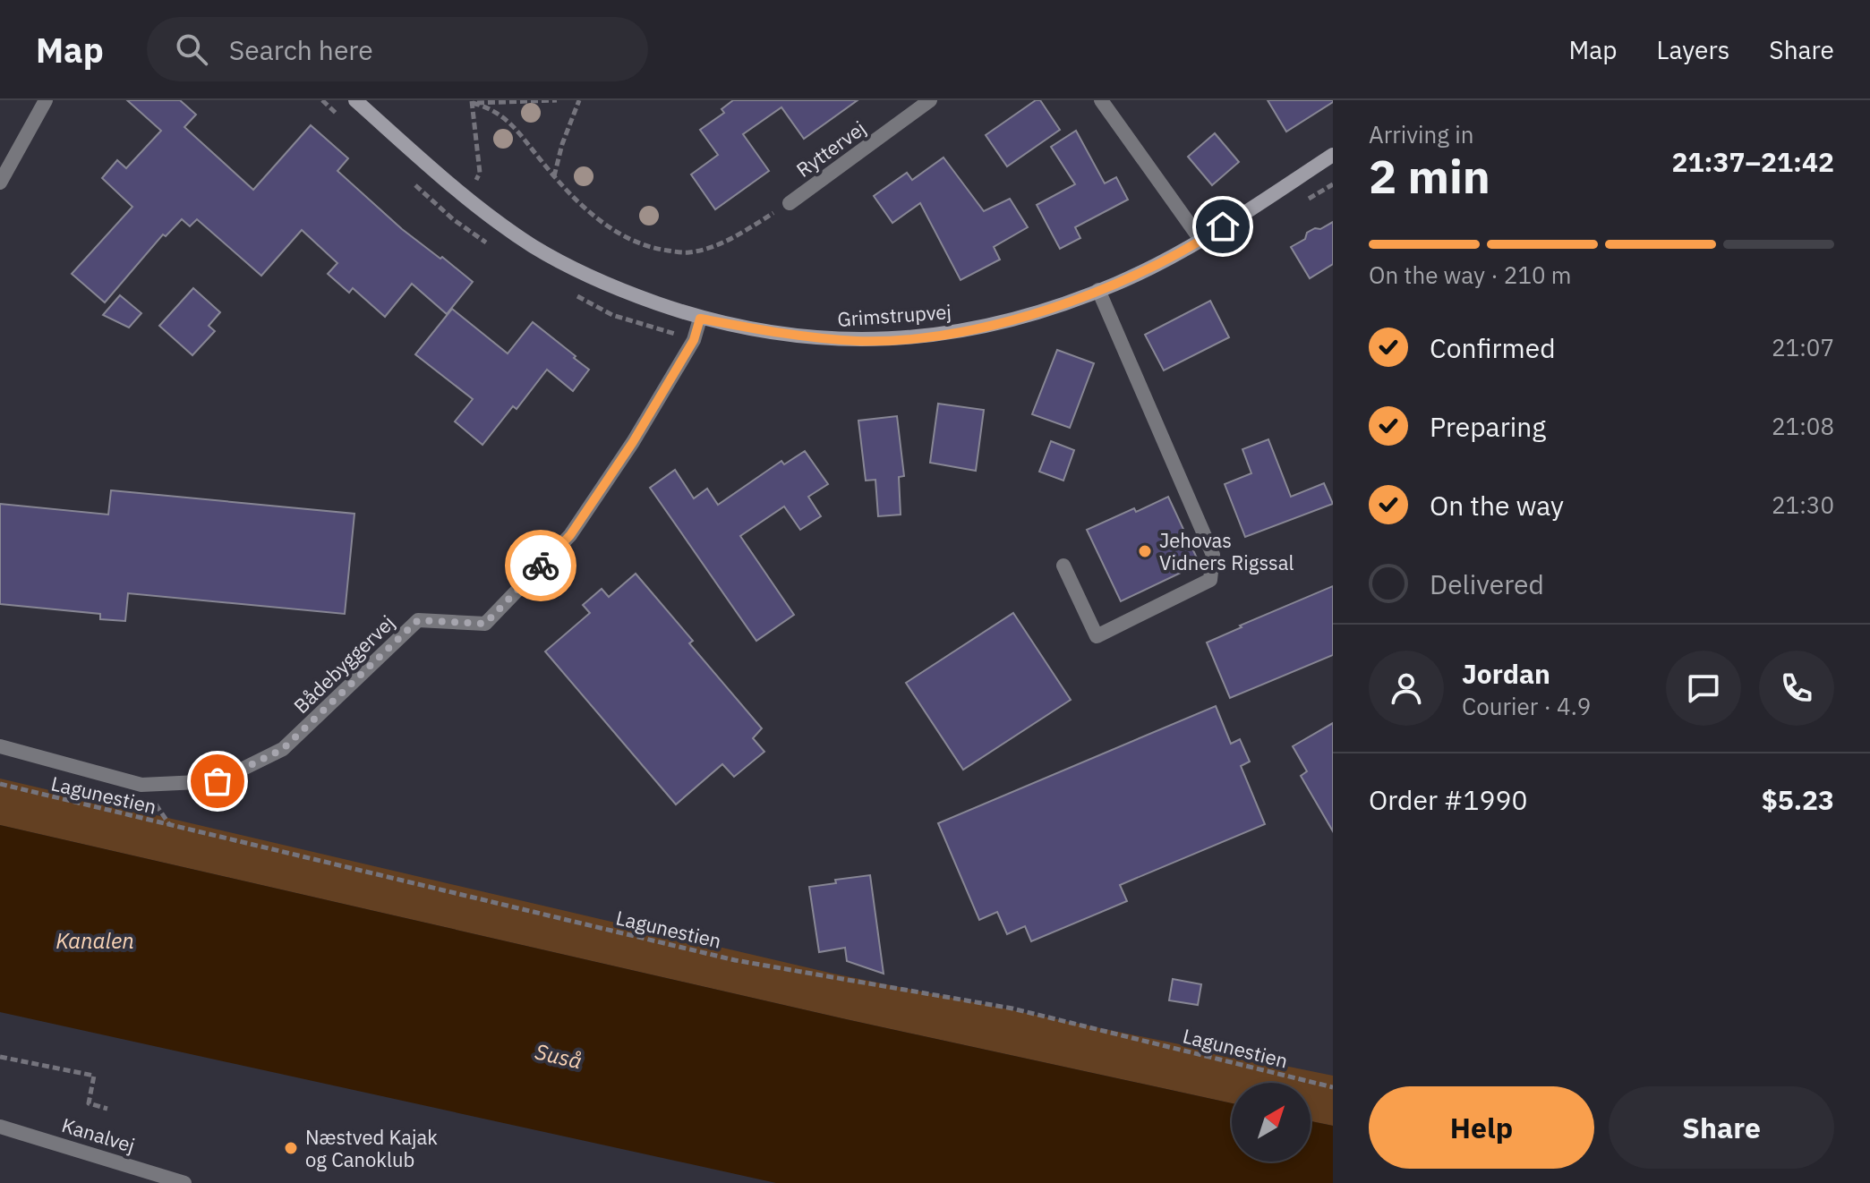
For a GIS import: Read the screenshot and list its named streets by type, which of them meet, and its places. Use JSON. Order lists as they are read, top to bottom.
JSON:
{
  "streets": {
    "street": [
      "Ryttervej",
      "Grimstrupvej",
      "Bådebyggervej",
      "Kanalvej"
    ],
    "path": ["Lagunestien"]
  },
  "crossings": [
    ["Grimstrupvej", "Bådebyggervej"]
  ],
  "water": ["Kanalen", "Suså"],
  "places": ["Jehovas Vidners Rigssal", "Næstved Kajak og Canoklub"],
  "north": "top right",
  "page": {
    "header": "Map",
    "search": "Search here",
    "nav": ["Map", "Layers", "Share"],
    "heading": ["2 min", "Arriving in", "21:37–21:42"],
    "panel": [
      "Jordan",
      "Courier · 4.9",
      "Order #1990",
      "$5.23"
    ],
    "bar": "On the way · 210 m",
    "list": [
      ["Confirmed", "21:07"],
      ["Preparing", "21:08"],
      ["On the way", "21:30"],
      "Delivered"
    ],
    "buttons": ["Help", "Share"]
  }
}
